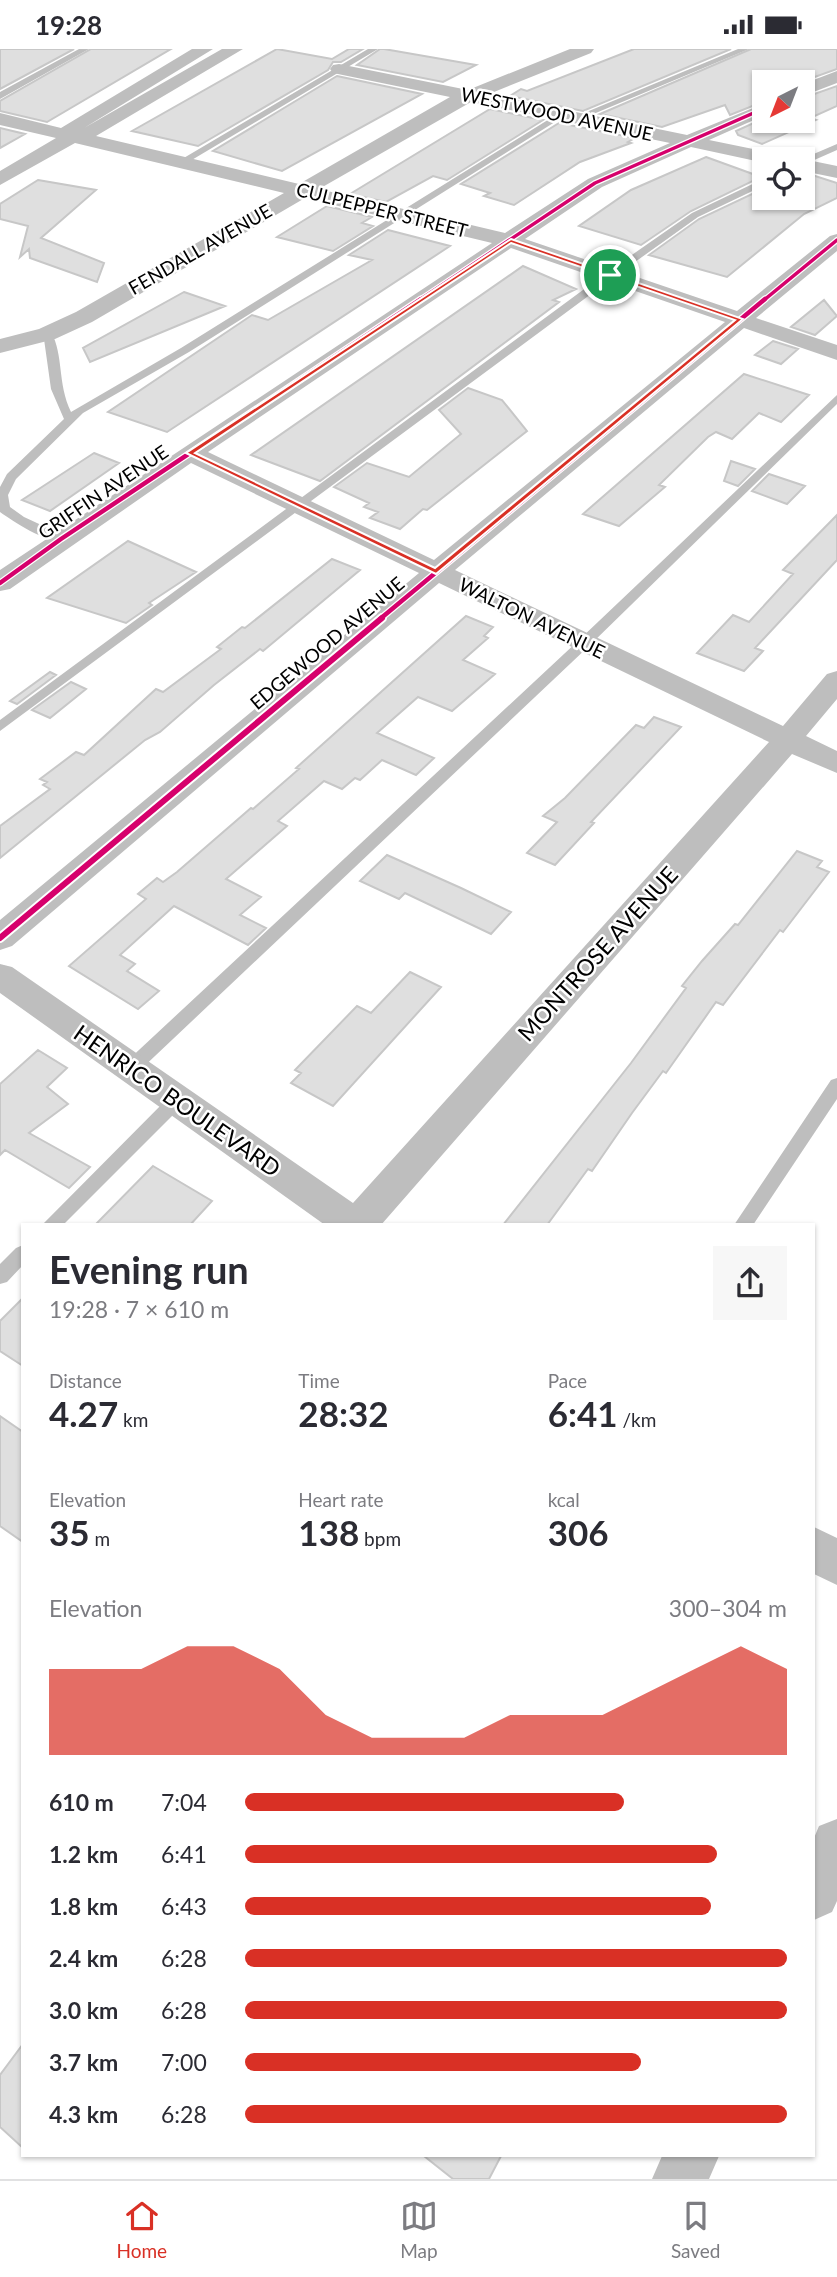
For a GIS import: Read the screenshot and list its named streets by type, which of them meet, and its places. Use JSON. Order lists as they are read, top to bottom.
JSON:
{
  "streets": {
    "street": [
      "WESTWOOD AVENUE",
      "CULPEPPER STREET",
      "FENDALL AVENUE",
      "GRIFFIN AVENUE",
      "WALTON AVENUE",
      "EDGEWOOD AVENUE",
      "MONTROSE AVENUE",
      "HENRICO BOULEVARD"
    ]
  },
  "crossings": [
    ["WESTWOOD AVENUE", "FENDALL AVENUE"],
    ["WESTWOOD AVENUE", "GRIFFIN AVENUE"],
    ["CULPEPPER STREET", "FENDALL AVENUE"],
    ["CULPEPPER STREET", "GRIFFIN AVENUE"],
    ["CULPEPPER STREET", "EDGEWOOD AVENUE"],
    ["GRIFFIN AVENUE", "WALTON AVENUE"],
    ["WALTON AVENUE", "EDGEWOOD AVENUE"],
    ["WALTON AVENUE", "MONTROSE AVENUE"]
  ],
  "north": "bottom left",
  "page": {
    "status": "19:28",
    "heading": ["Evening run", "19:28 · 7 × 610 m"],
    "stats": [
      ["Distance", "4.27 km"],
      ["Time", "28:32"],
      ["Pace", "6:41 /km"],
      ["Elevation", "35 m"],
      ["Heart rate", "138 bpm"],
      ["kcal", "306"]
    ],
    "chart": ["Elevation", "300–304 m"],
    "list": [
      {
        "name": "610 m",
        "note": "7:04"
      },
      {
        "name": "1.2 km",
        "note": "6:41"
      },
      {
        "name": "1.8 km",
        "note": "6:43"
      },
      {
        "name": "2.4 km",
        "note": "6:28"
      },
      {
        "name": "3.0 km",
        "note": "6:28"
      },
      {
        "name": "3.7 km",
        "note": "7:00"
      },
      {
        "name": "4.3 km",
        "note": "6:28"
      }
    ],
    "tabs": ["Home", "Map", "Saved"]
  }
}
